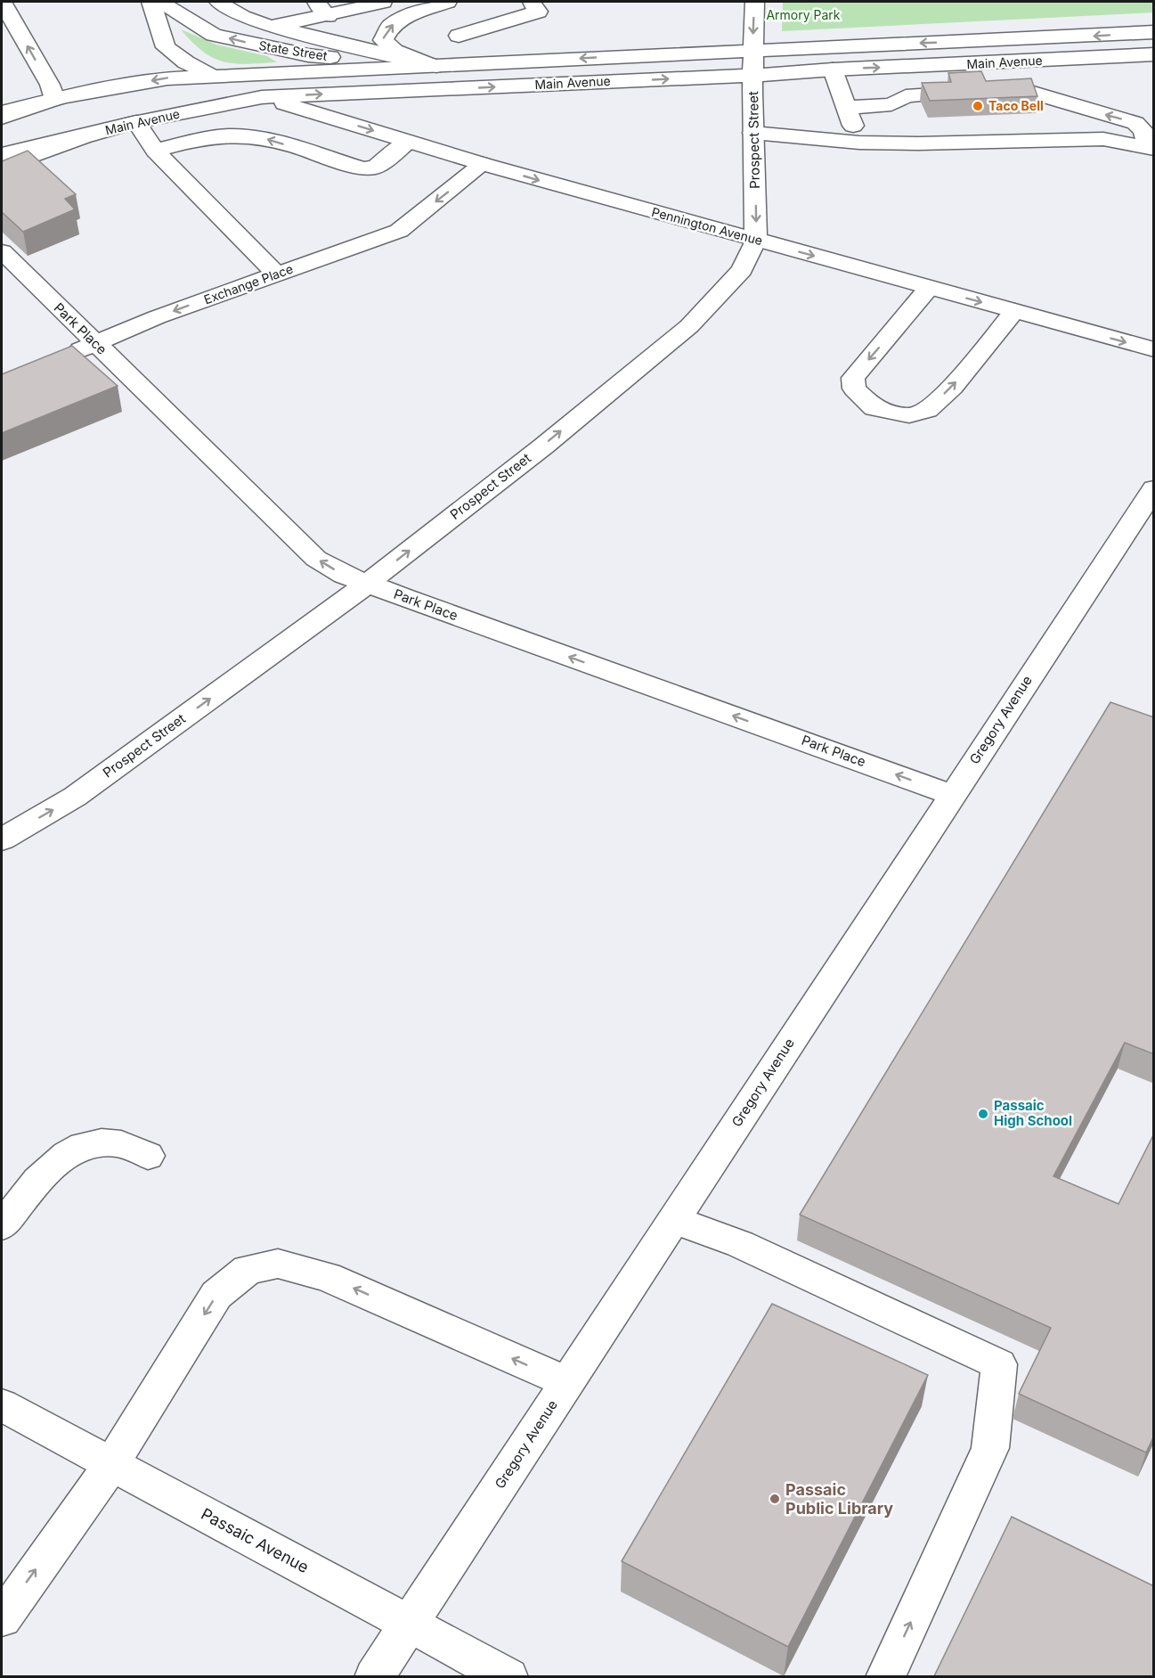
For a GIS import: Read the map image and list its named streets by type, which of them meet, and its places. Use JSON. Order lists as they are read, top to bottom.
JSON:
{
  "streets": {
    "main road": [
      "State Street",
      "Main Avenue",
      "Prospect Street",
      "Pennington Avenue",
      "Exchange Place",
      "Park Place",
      "Gregory Avenue",
      "Passaic Avenue"
    ]
  },
  "crossings": [
    ["State Street", "Main Avenue"],
    ["Main Avenue", "Prospect Street"],
    ["Main Avenue", "Pennington Avenue"],
    ["Prospect Street", "Pennington Avenue"],
    ["Prospect Street", "Park Place"],
    ["Pennington Avenue", "Exchange Place"],
    ["Exchange Place", "Park Place"],
    ["Park Place", "Gregory Avenue"],
    ["Gregory Avenue", "Passaic Avenue"]
  ],
  "one_way": ["Park Place"],
  "parks": ["Armory Park"],
  "places": ["Taco Bell", "Passaic High School", "Passaic Public Library"]
}
